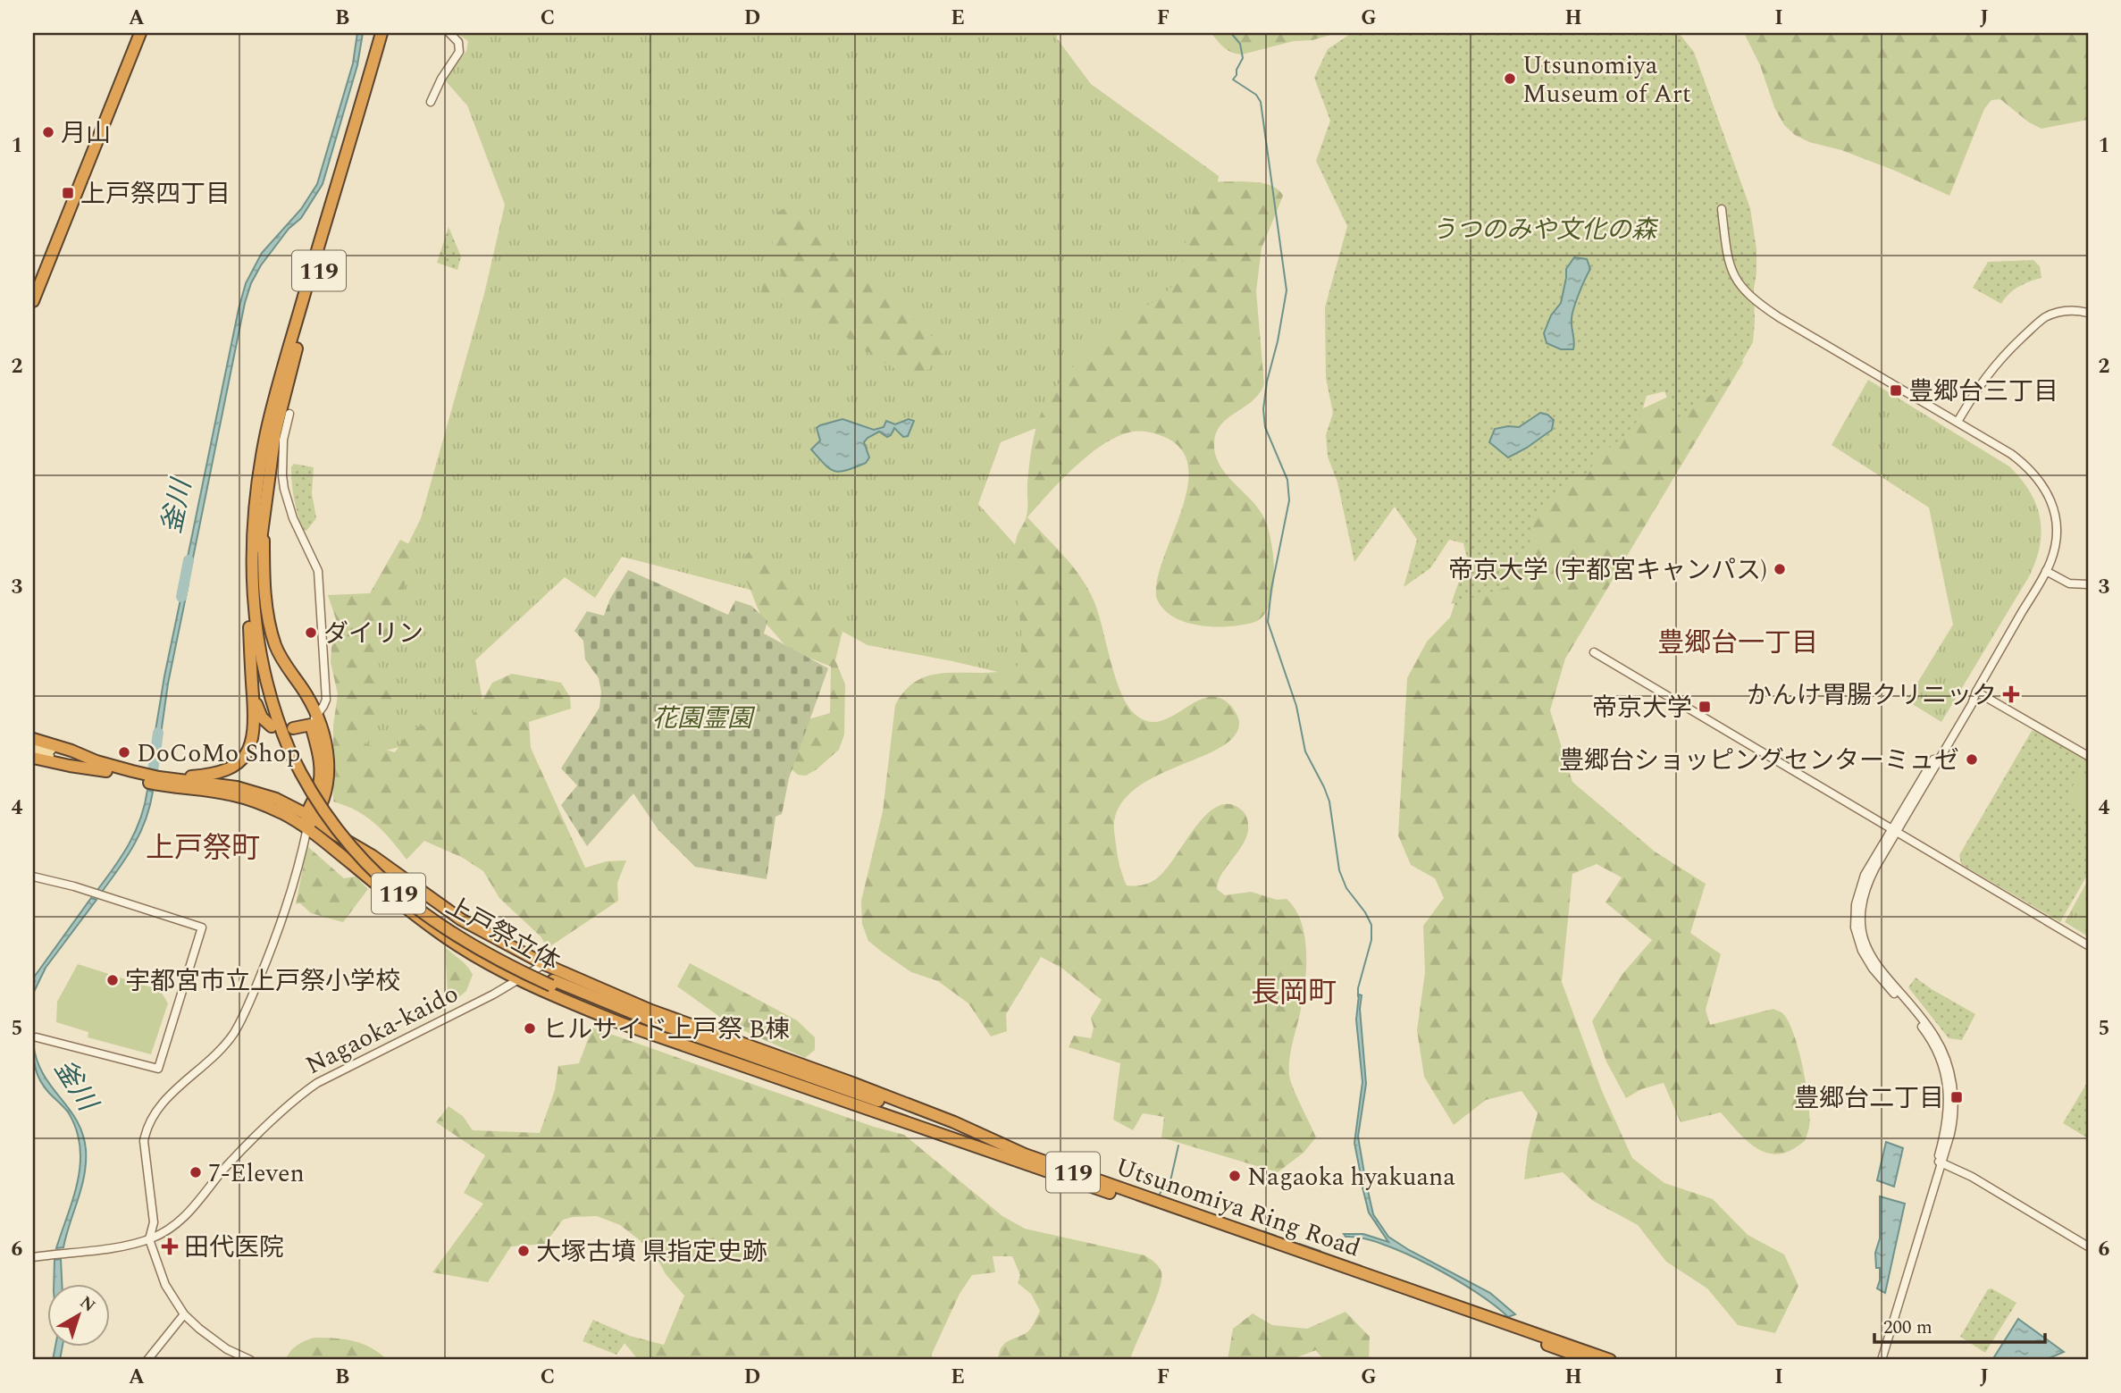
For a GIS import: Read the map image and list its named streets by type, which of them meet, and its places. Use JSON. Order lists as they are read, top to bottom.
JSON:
{
  "streets": {
    "highway": ["119", "上戸祭立体", "Utsunomiya Ring Road"],
    "street": ["Nagaoka-kaido"]
  },
  "crossings": [
    ["119", "上戸祭立体"],
    ["119", "Utsunomiya Ring Road"],
    ["上戸祭立体", "Utsunomiya Ring Road"],
    ["Nagaoka-kaido", "Utsunomiya Ring Road"]
  ],
  "districts": ["豊郷台一丁目", "上戸祭町", "長岡町"],
  "water": ["釜川"],
  "parks": ["うつのみや文化の森", "花園霊園"],
  "places": {
    "other": [
      "Utsunomiya Museum of Art",
      "月山",
      "帝京大学 (宇都宮キャンパス)",
      "ダイリン",
      "DoCoMo Shop",
      "豊郷台ショッピングセンターミュゼ",
      "宇都宮市立上戸祭小学校",
      "ヒルサイド上戸祭 B棟",
      "7-Eleven",
      "Nagaoka hyakuana",
      "大塚古墳 県指定史跡"
    ],
    "transit": [
      "上戸祭四丁目",
      "豊郷台三丁目",
      "帝京大学",
      "豊郷台二丁目"
    ],
    "health": ["かんけ胃腸クリニック", "田代医院"]
  },
  "scale_bar": "200 m",
  "north": "top right",
  "grid": {
    "columns": [
      "A",
      "B",
      "C",
      "D",
      "E",
      "F",
      "G",
      "H",
      "I",
      "J"
    ],
    "rows": [
      "1",
      "2",
      "3",
      "4",
      "5",
      "6"
    ]
  }
}
